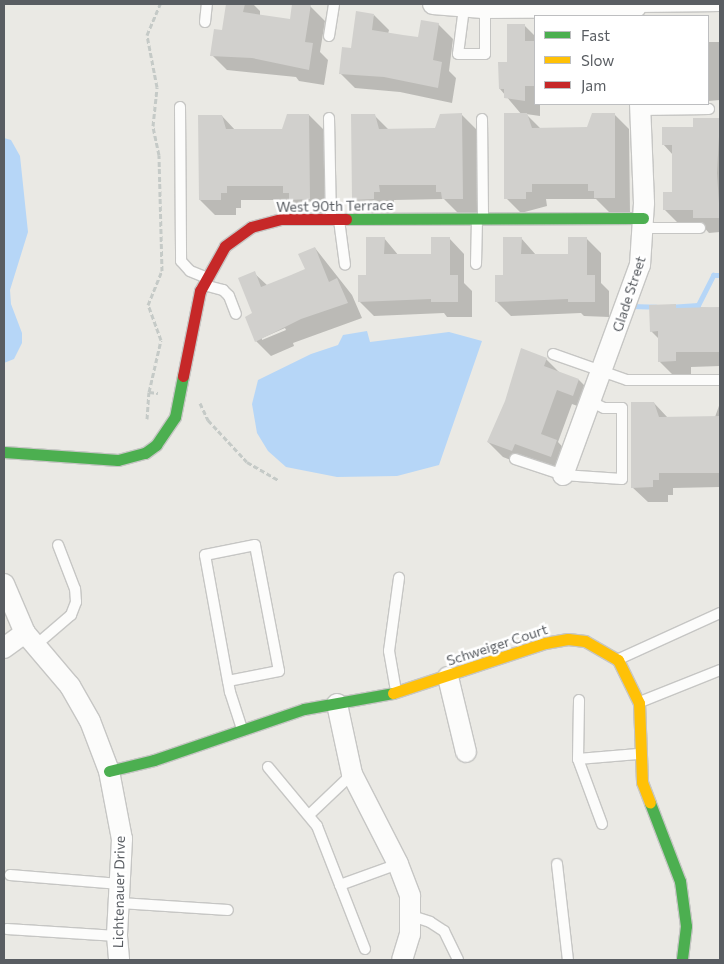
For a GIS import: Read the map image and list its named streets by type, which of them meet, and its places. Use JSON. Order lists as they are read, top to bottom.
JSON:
{
  "streets": {
    "street": [
      "West 90th Terrace",
      "Glade Street",
      "Schweiger Court",
      "Lichtenauer Drive"
    ]
  },
  "crossings": [
    ["West 90th Terrace", "Glade Street"],
    ["Schweiger Court", "Lichtenauer Drive"]
  ],
  "legend": ["Fast", "Slow", "Jam"]
}
